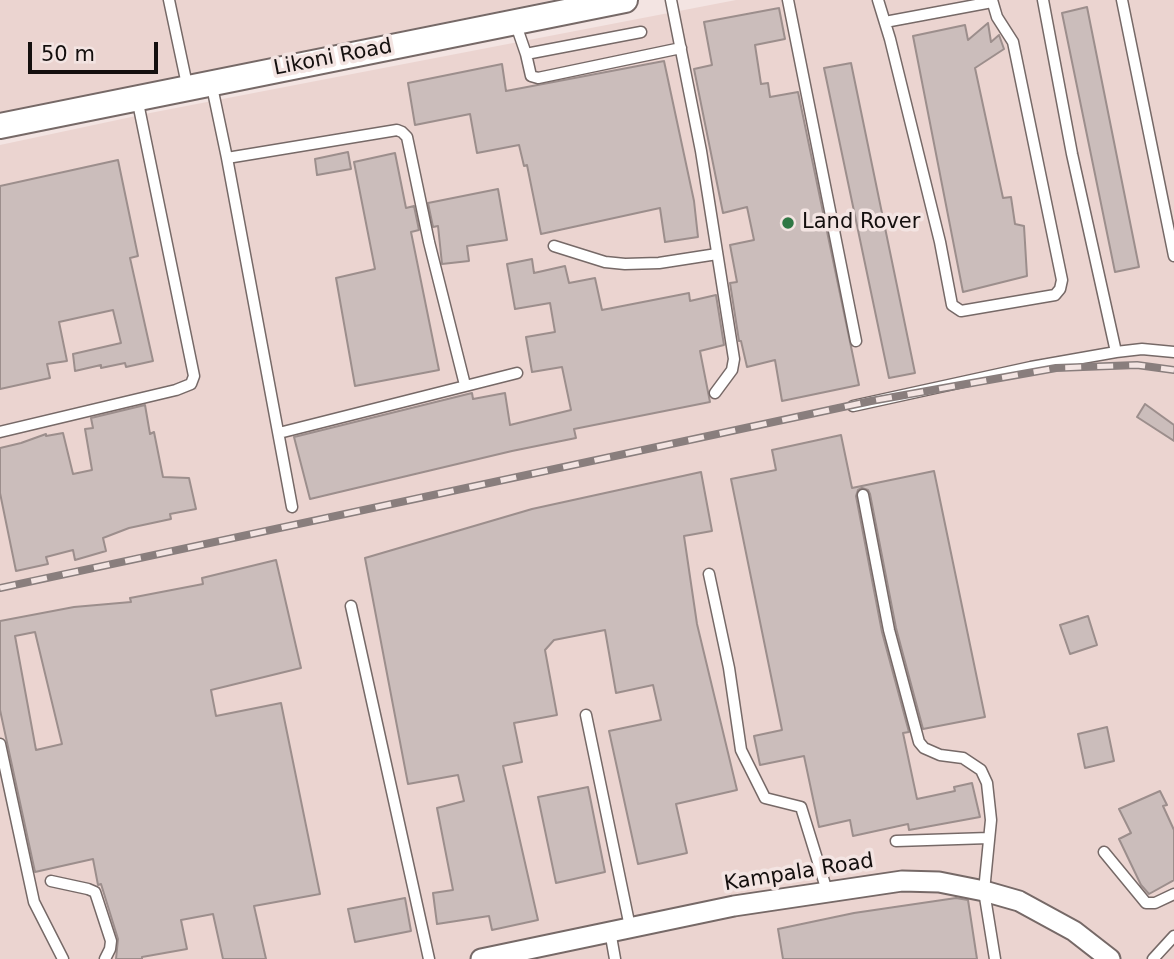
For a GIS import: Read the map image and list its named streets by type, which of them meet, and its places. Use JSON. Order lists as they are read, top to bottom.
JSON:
{
  "streets": {
    "street": ["Likoni Road", "Kampala Road"]
  },
  "places": ["Land Rover"],
  "scale_bar": "50 m"
}
